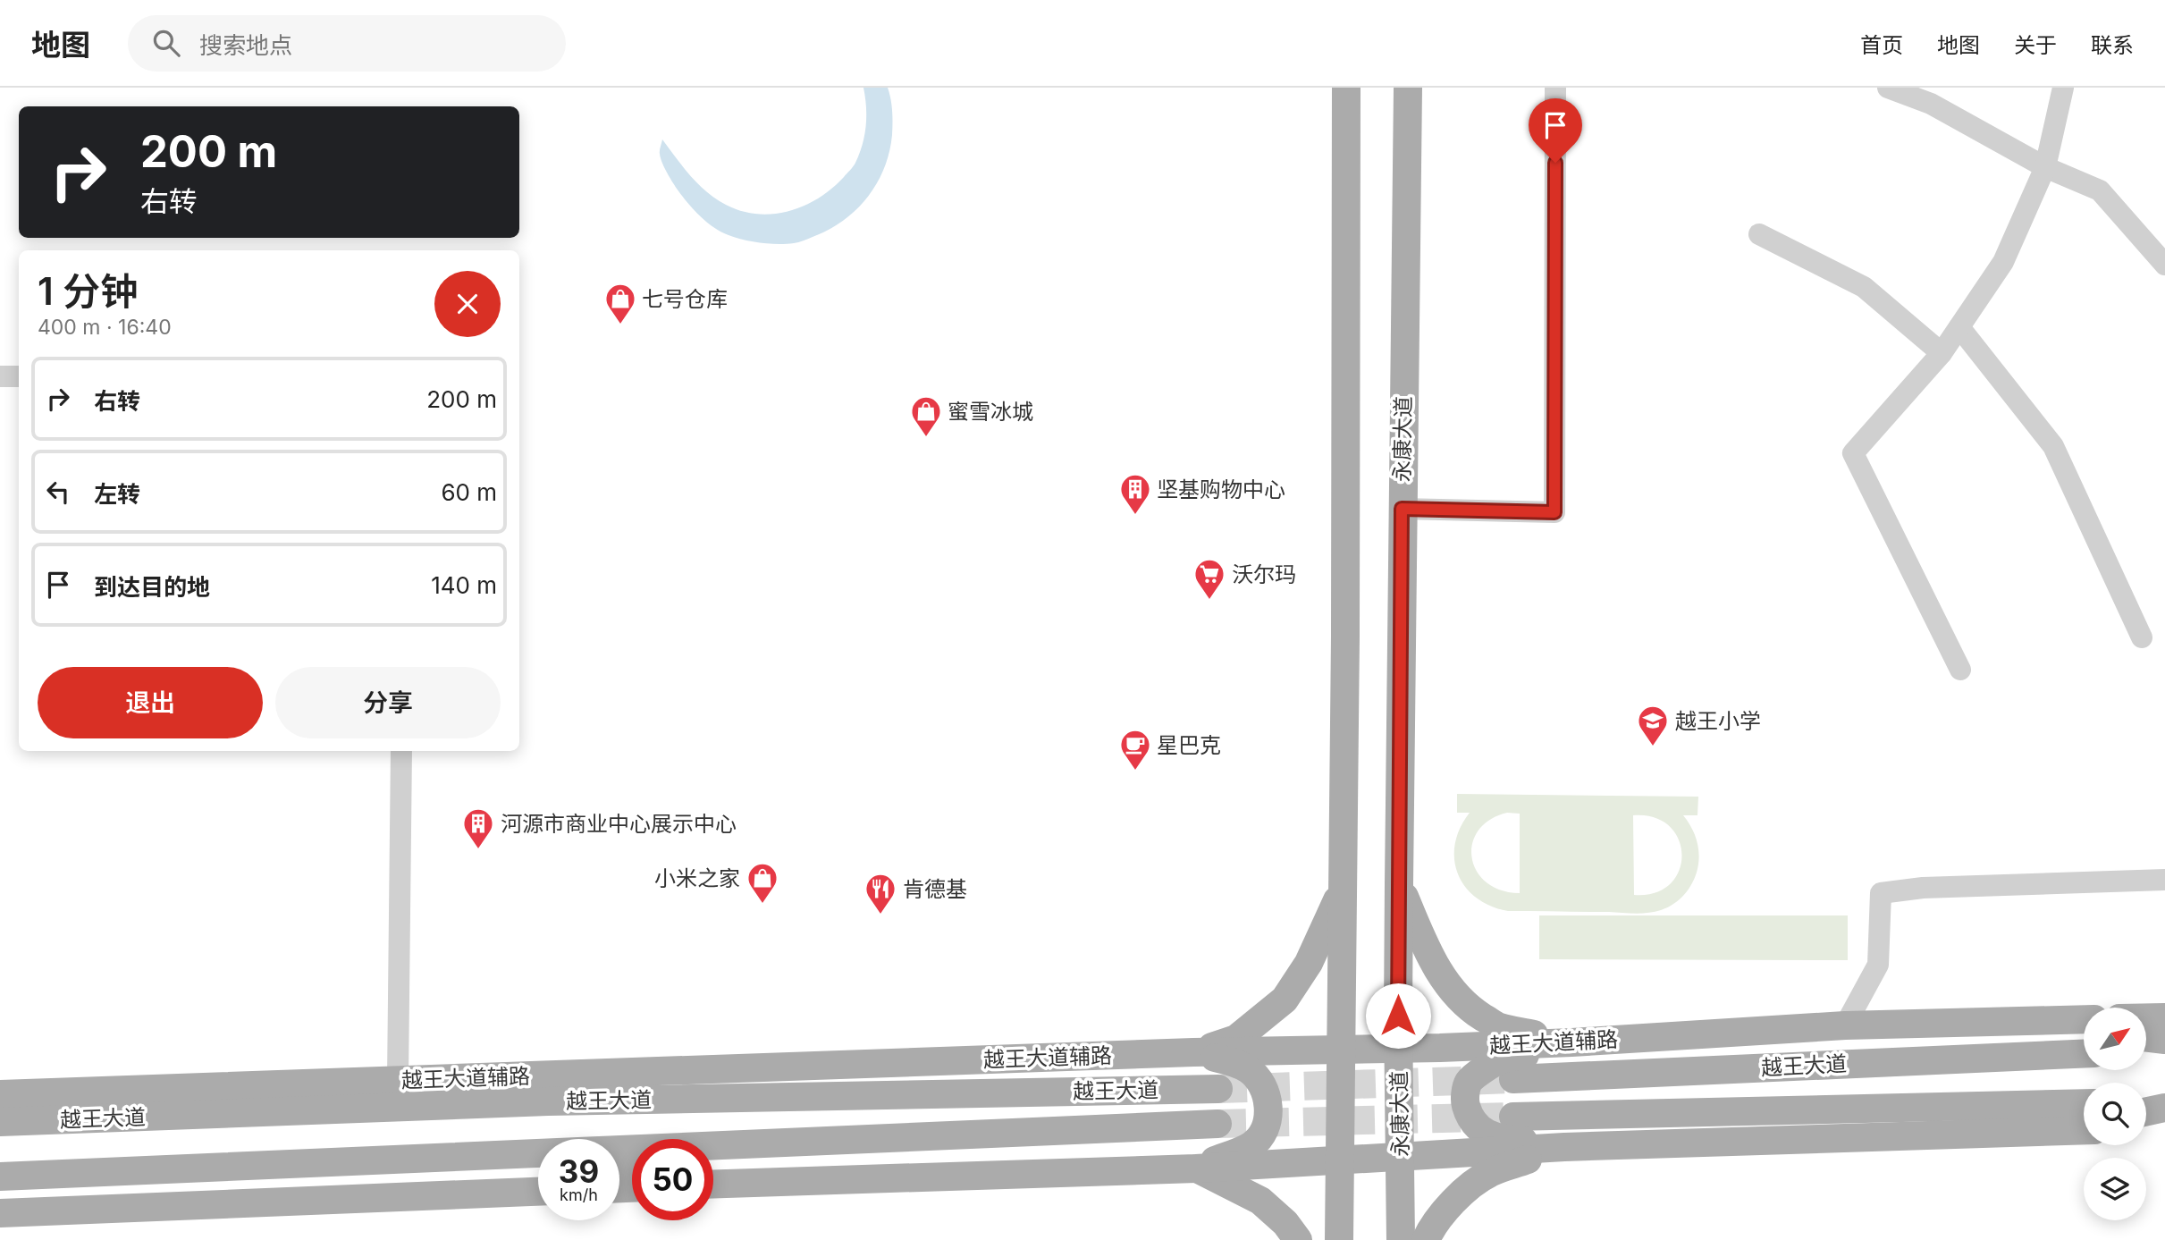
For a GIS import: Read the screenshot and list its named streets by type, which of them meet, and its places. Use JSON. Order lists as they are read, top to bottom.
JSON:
{
  "streets": {
    "main road": ["永康大道", "越王大道辅路", "越王大道"]
  },
  "crossings": [
    ["永康大道", "越王大道辅路"]
  ],
  "places": {
    "shop": ["七号仓库", "蜜雪冰城", "小米之家"],
    "building": ["坚基购物中心", "河源市商业中心展示中心"],
    "supermarket": ["沃尔玛"],
    "school or university": ["越王小学"],
    "cafe": ["星巴克"],
    "restaurant": ["肯德基"]
  },
  "north": "top right",
  "page": {
    "header": "地图",
    "search": "搜索地点",
    "nav": [
      "首页",
      "地图",
      "关于",
      "联系"
    ],
    "turn": ["200 m", "右转"],
    "heading": ["1 分钟", "400 m · 16:40"],
    "list": [
      {
        "name": "右转",
        "value": "200 m"
      },
      {
        "name": "左转",
        "value": "60 m"
      },
      {
        "name": "到达目的地",
        "value": "140 m"
      }
    ],
    "buttons": ["退出", "分享"],
    "speed": "39 km/h",
    "limit": "50"
  }
}
